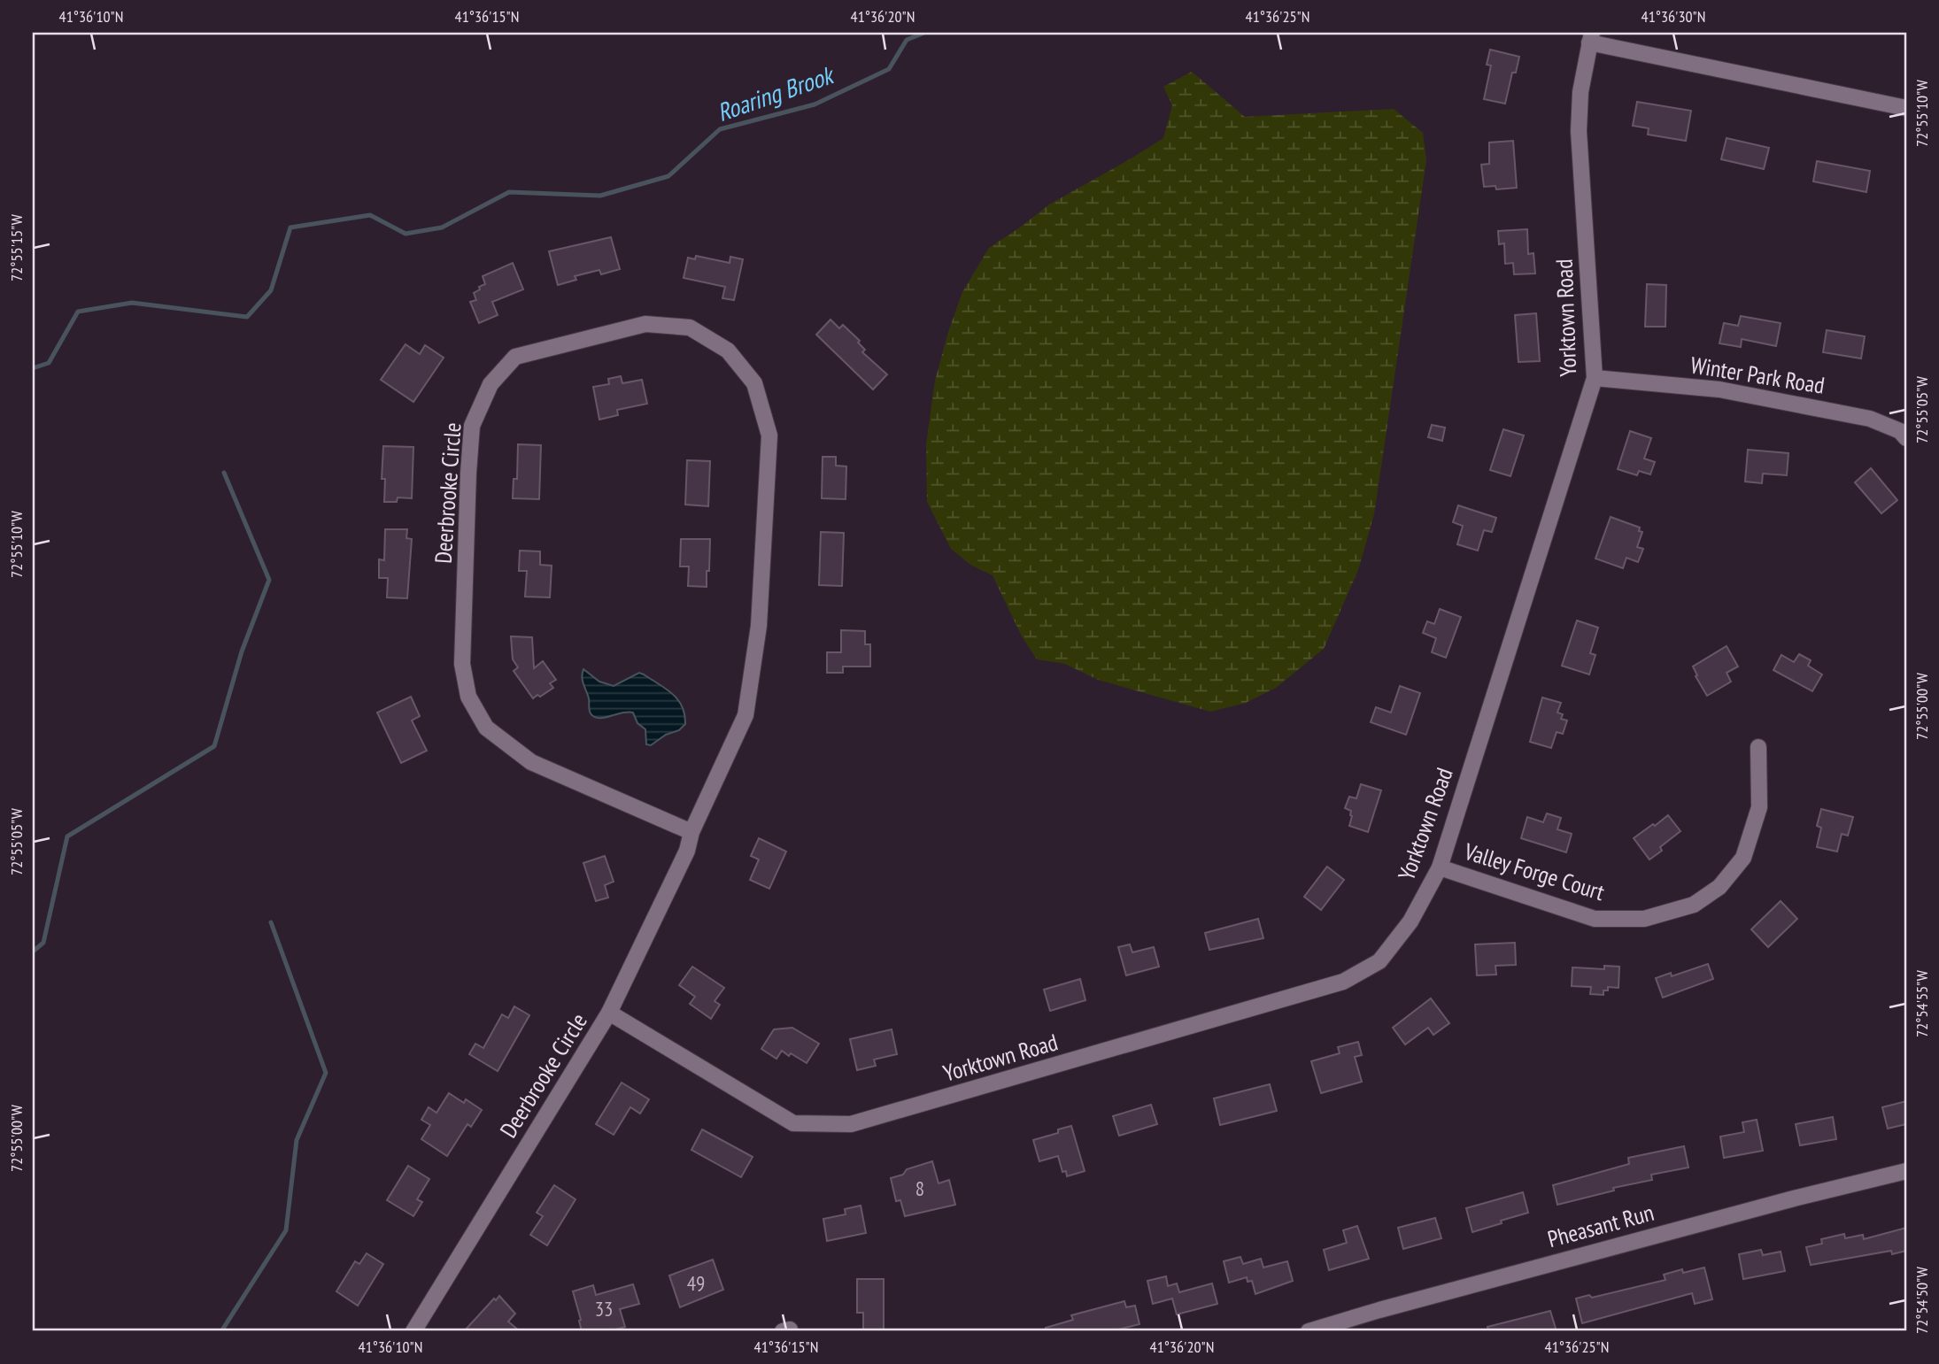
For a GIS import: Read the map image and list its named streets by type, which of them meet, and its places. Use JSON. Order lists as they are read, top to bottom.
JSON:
{
  "streets": {
    "street": [
      "Yorktown Road",
      "Winter Park Road",
      "Deerbrooke Circle",
      "Valley Forge Court",
      "Pheasant Run"
    ]
  },
  "crossings": [
    ["Yorktown Road", "Winter Park Road"],
    ["Yorktown Road", "Deerbrooke Circle"],
    ["Yorktown Road", "Valley Forge Court"]
  ],
  "water": ["Roaring Brook"],
  "house_numbers": ["8", "49", "33"],
  "coordinates": [
    "41°36'10\"N",
    "41°36'15\"N",
    "41°36'20\"N",
    "41°36'25\"N",
    "41°36'30\"N",
    "72°55'10\"W",
    "72°55'15\"W",
    "72°55'05\"W",
    "72°55'00\"W",
    "72°54'55\"W",
    "72°54'50\"W"
  ]
}
